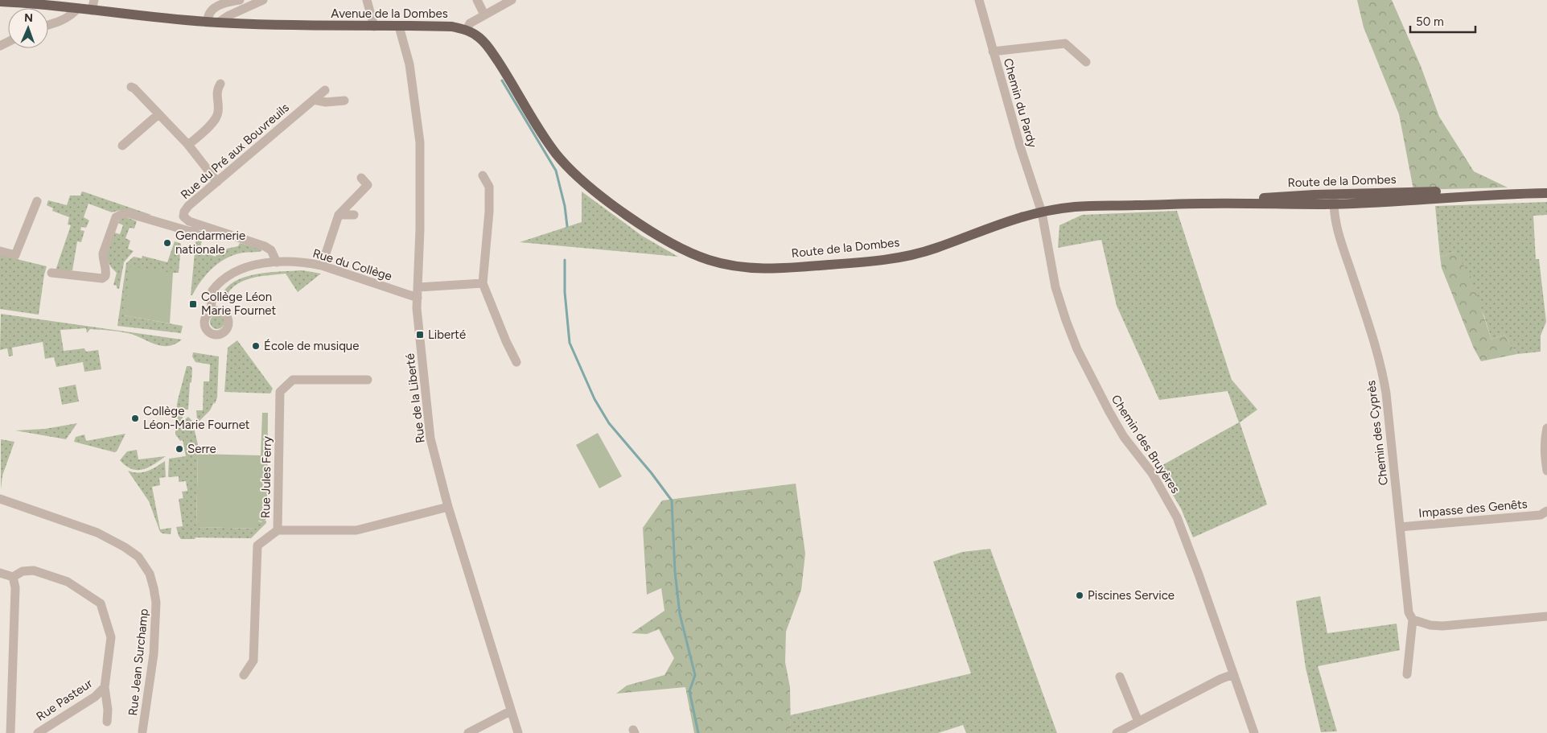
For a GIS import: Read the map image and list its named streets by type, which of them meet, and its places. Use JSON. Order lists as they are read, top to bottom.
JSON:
{
  "streets": {
    "main road": ["Avenue de la Dombes", "Route de la Dombes"],
    "street": [
      "Chemin du Pardy",
      "Rue du Pré aux Bouvreuils",
      "Rue du Collège",
      "Rue de la Liberté",
      "Chemin des Cyprès",
      "Chemin des Bruyères",
      "Rue Jules Ferry",
      "Impasse des Genêts",
      "Rue Jean Surchamp",
      "Rue Pasteur"
    ]
  },
  "crossings": [
    ["Avenue de la Dombes", "Route de la Dombes"],
    ["Avenue de la Dombes", "Rue de la Liberté"],
    ["Chemin du Pardy", "Route de la Dombes"],
    ["Chemin du Pardy", "Chemin des Bruyères"],
    ["Rue du Pré aux Bouvreuils", "Rue du Collège"],
    ["Route de la Dombes", "Chemin des Cyprès"],
    ["Route de la Dombes", "Chemin des Bruyères"],
    ["Rue du Collège", "Rue de la Liberté"],
    ["Rue de la Liberté", "Rue Jules Ferry"],
    ["Chemin des Cyprès", "Impasse des Genêts"]
  ],
  "places": {
    "other": [
      "Gendarmerie nationale",
      "École de musique",
      "Collège Léon-Marie Fournet",
      "Serre",
      "Piscines Service"
    ],
    "transit": ["Collège Léon Marie Fournet", "Liberté"]
  },
  "scale_bar": "50 m",
  "north": "top"
}
